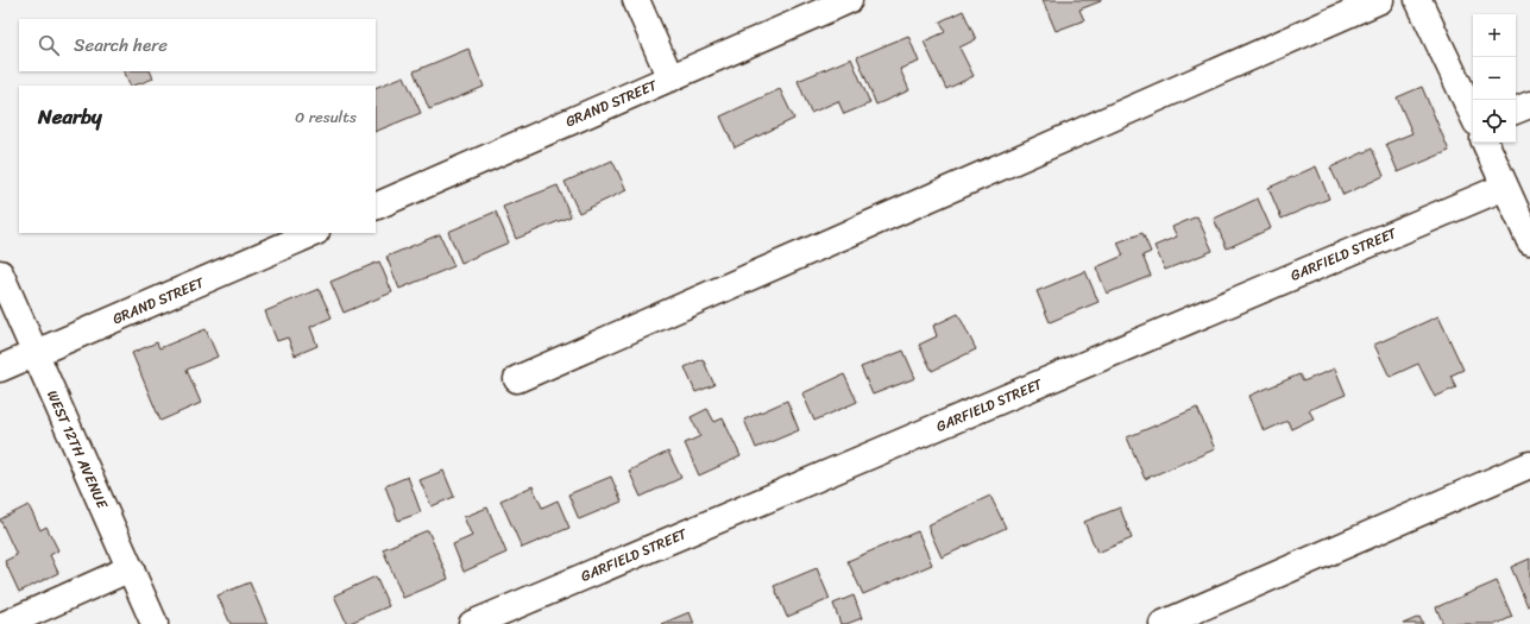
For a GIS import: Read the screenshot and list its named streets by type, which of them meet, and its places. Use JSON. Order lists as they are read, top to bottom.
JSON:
{
  "streets": {
    "street": ["GRAND STREET", "GARFIELD STREET", "WEST 12TH AVENUE"]
  },
  "crossings": [
    ["GRAND STREET", "WEST 12TH AVENUE"]
  ],
  "page": {
    "map_buttons": ["+", "−"],
    "search": "Search here",
    "heading": ["Nearby", "0 results"]
  }
}
